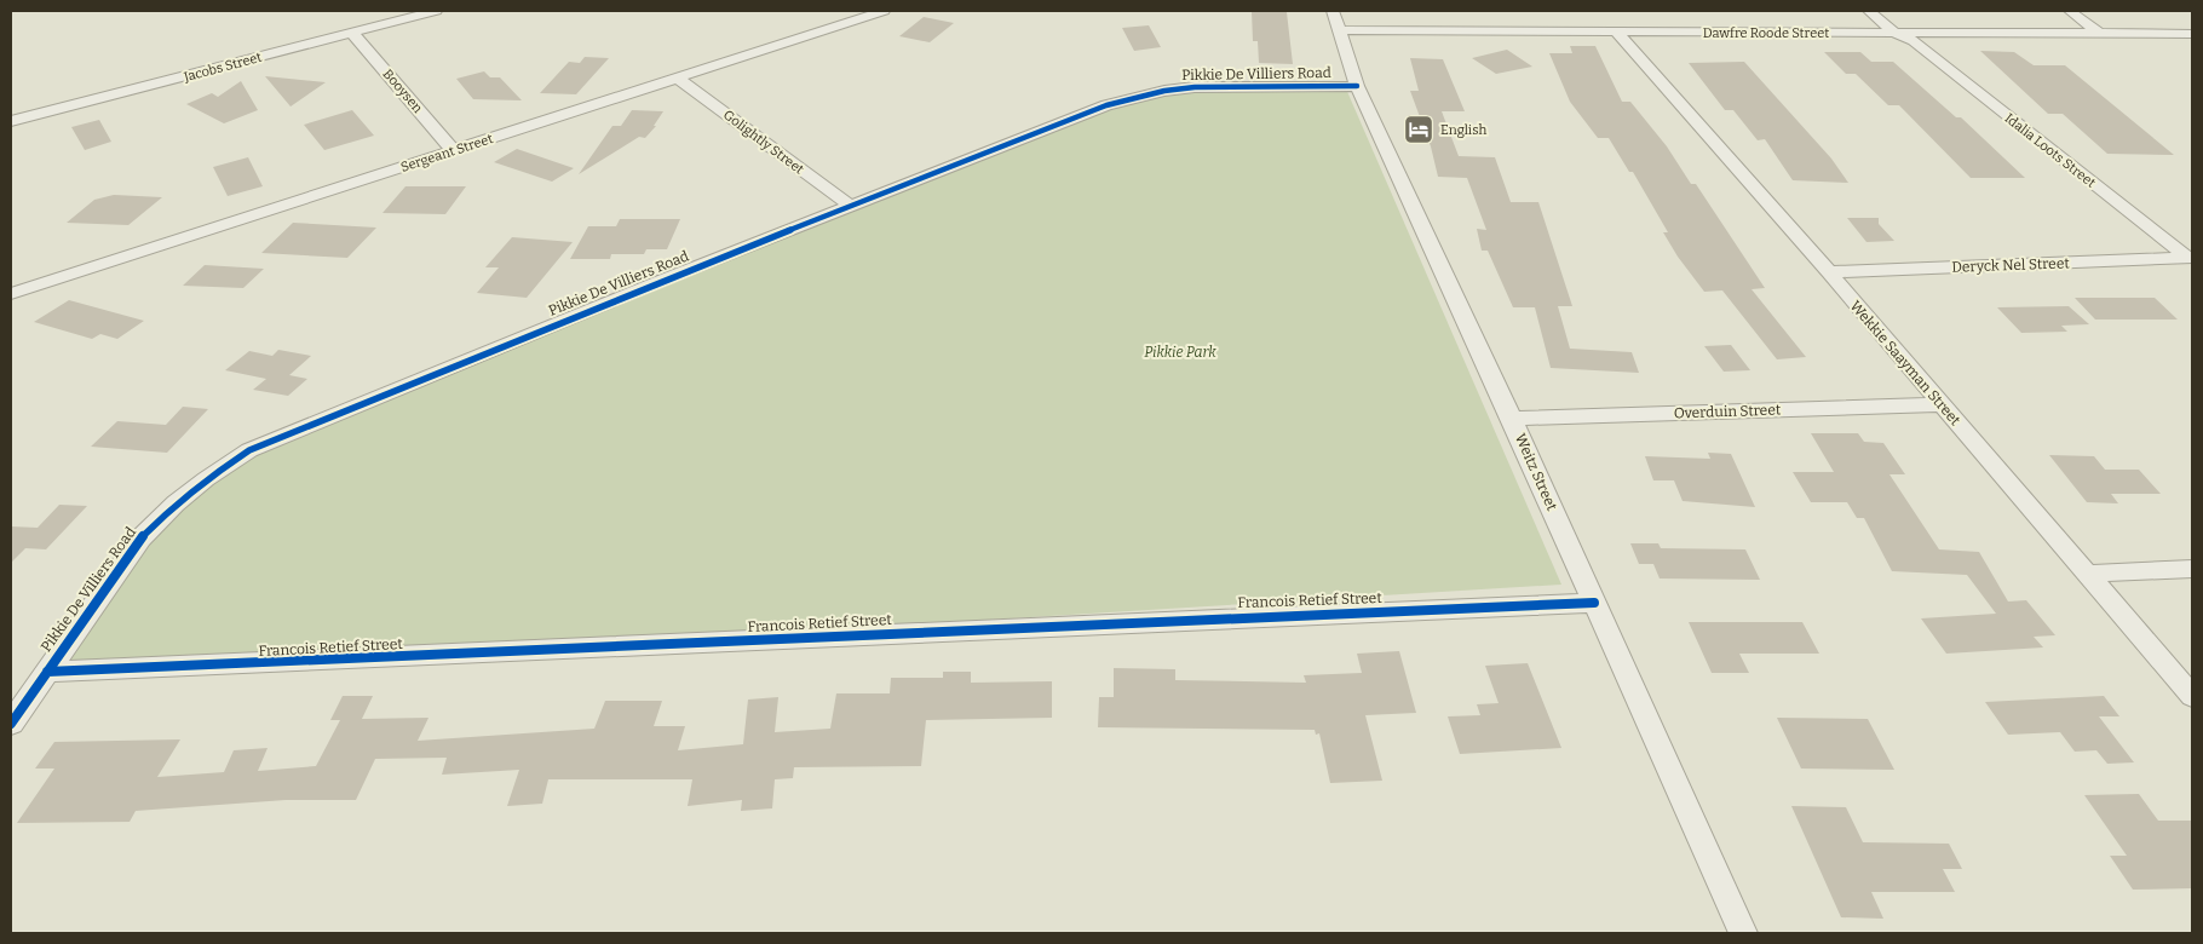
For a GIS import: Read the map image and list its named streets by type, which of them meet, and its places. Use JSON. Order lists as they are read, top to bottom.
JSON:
{
  "streets": {
    "street": [
      "Dawfre Roode Street",
      "Jacobs Street",
      "Pikkie De Villiers Road",
      "Booysen",
      "Golightly Street",
      "Idalia Loots Street",
      "Sergeant Street",
      "Deryck Nel Street",
      "Wekkie Saayman Street",
      "Overduin Street",
      "Weitz Street",
      "Francois Retief Street"
    ]
  },
  "crossings": [
    ["Dawfre Roode Street", "Idalia Loots Street"],
    ["Dawfre Roode Street", "Wekkie Saayman Street"],
    ["Dawfre Roode Street", "Weitz Street"],
    ["Jacobs Street", "Booysen"],
    ["Pikkie De Villiers Road", "Golightly Street"],
    ["Pikkie De Villiers Road", "Weitz Street"],
    ["Pikkie De Villiers Road", "Francois Retief Street"],
    ["Booysen", "Sergeant Street"],
    ["Golightly Street", "Sergeant Street"],
    ["Idalia Loots Street", "Deryck Nel Street"],
    ["Deryck Nel Street", "Wekkie Saayman Street"],
    ["Wekkie Saayman Street", "Overduin Street"],
    ["Overduin Street", "Weitz Street"],
    ["Weitz Street", "Francois Retief Street"]
  ],
  "parks": ["Pikkie Park"],
  "places": {
    "hotel": ["English"]
  }
}
